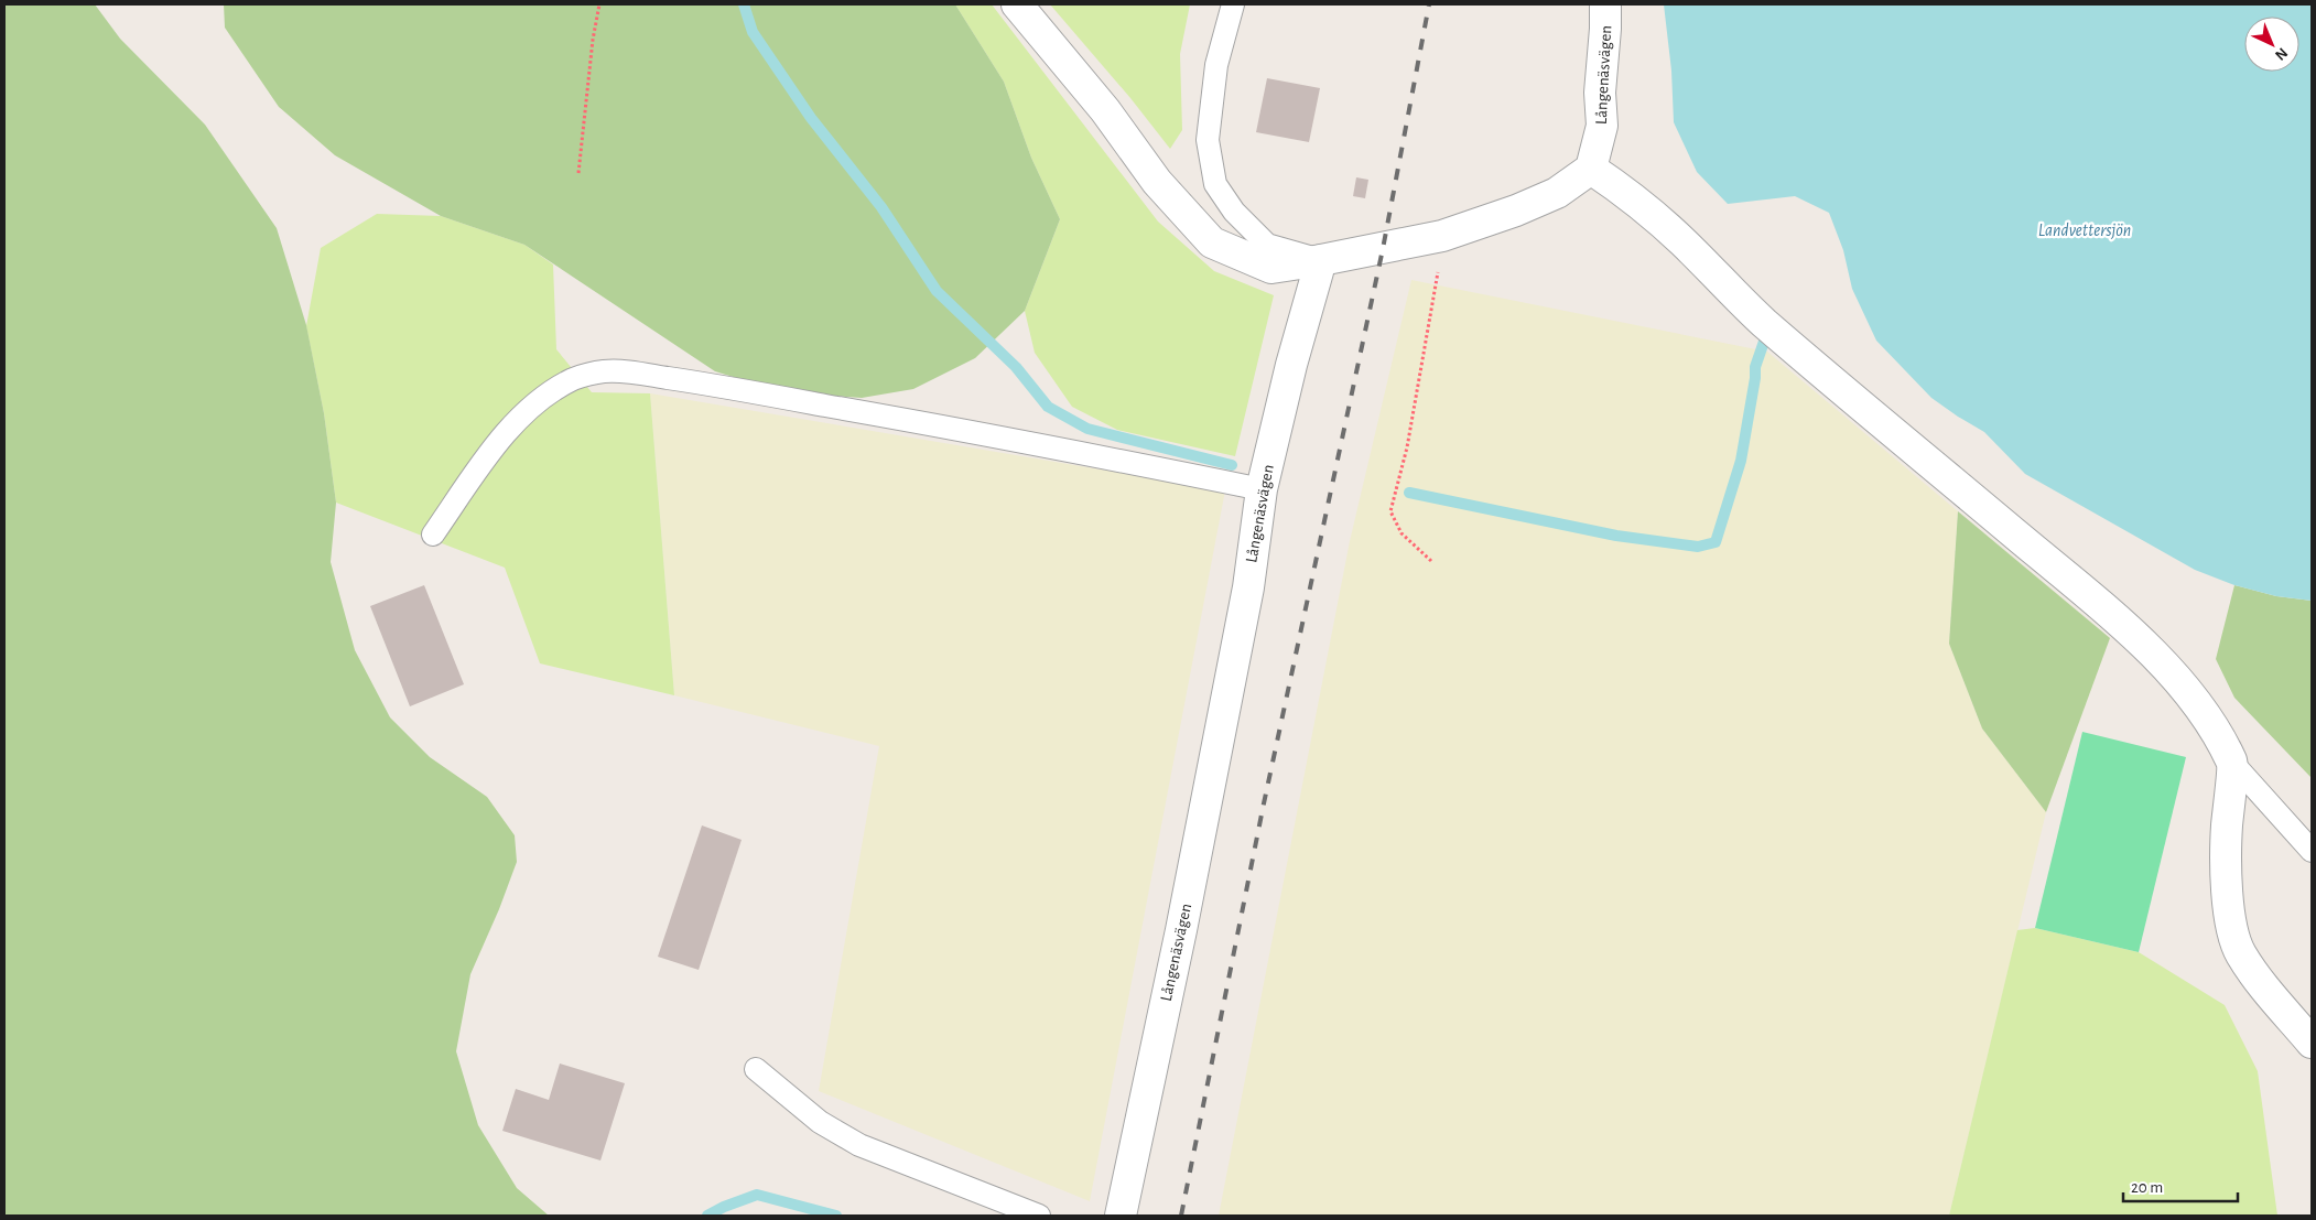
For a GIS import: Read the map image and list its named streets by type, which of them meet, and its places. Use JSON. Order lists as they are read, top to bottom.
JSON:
{
  "streets": {
    "street": ["Långenäsvägen"]
  },
  "water": ["Landvettersjön"],
  "scale_bar": "20 m",
  "north": "bottom right"
}
